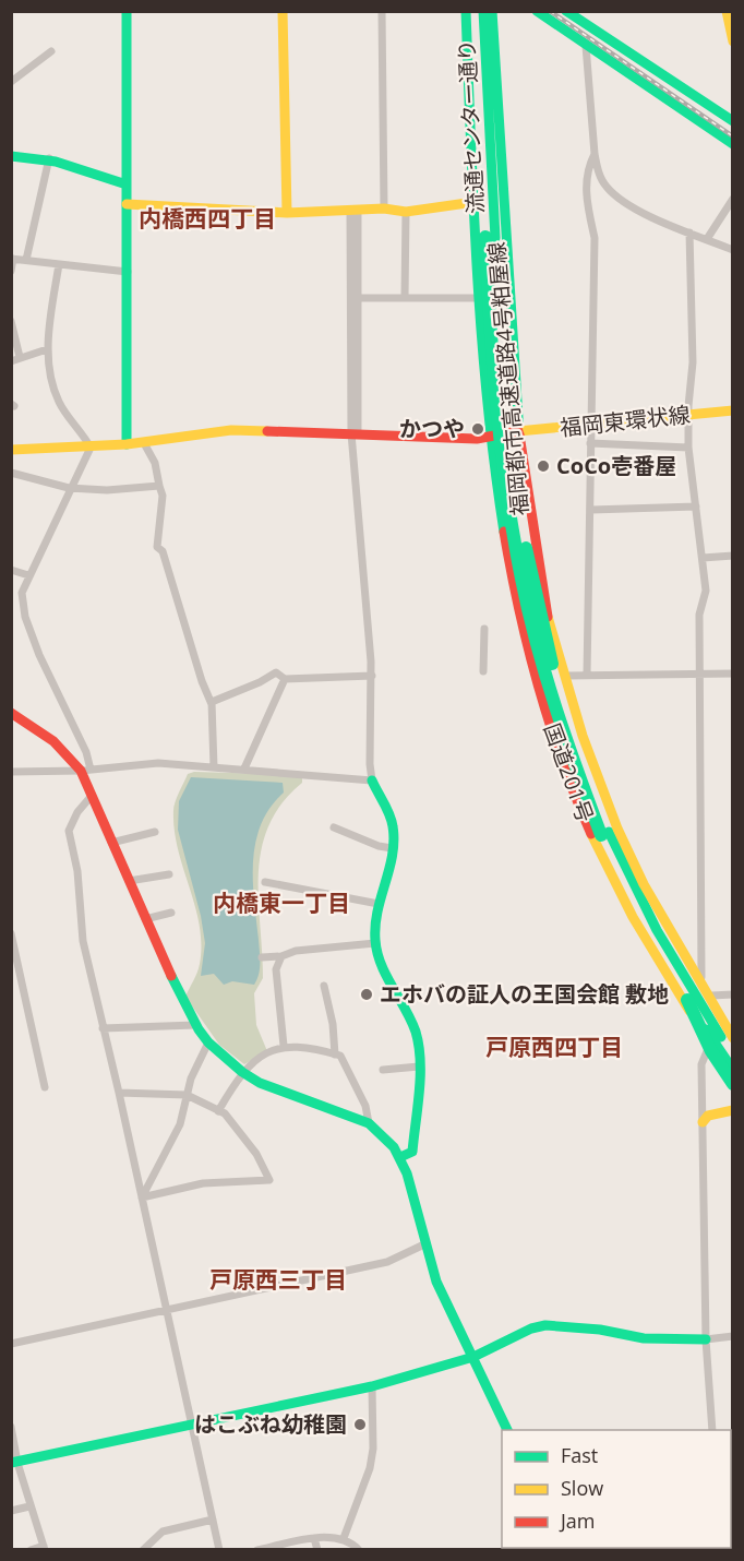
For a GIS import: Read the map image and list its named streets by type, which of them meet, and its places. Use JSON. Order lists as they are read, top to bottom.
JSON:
{
  "streets": {
    "main road": [
      "流通センター通り",
      "福岡都市高速道路4号粕屋線",
      "福岡東環状線",
      "国道201号"
    ]
  },
  "crossings": [
    ["流通センター通り", "福岡東環状線"],
    ["流通センター通り", "国道201号"],
    ["福岡東環状線", "国道201号"]
  ],
  "districts": [
    "内橋西四丁目",
    "内橋東一丁目",
    "戸原西四丁目",
    "戸原西三丁目"
  ],
  "places": [
    "かつや",
    "CoCo壱番屋",
    "エホバの証人の王国会館 敷地",
    "はこぶね幼稚園"
  ],
  "legend": ["Fast", "Slow", "Jam"]
}
